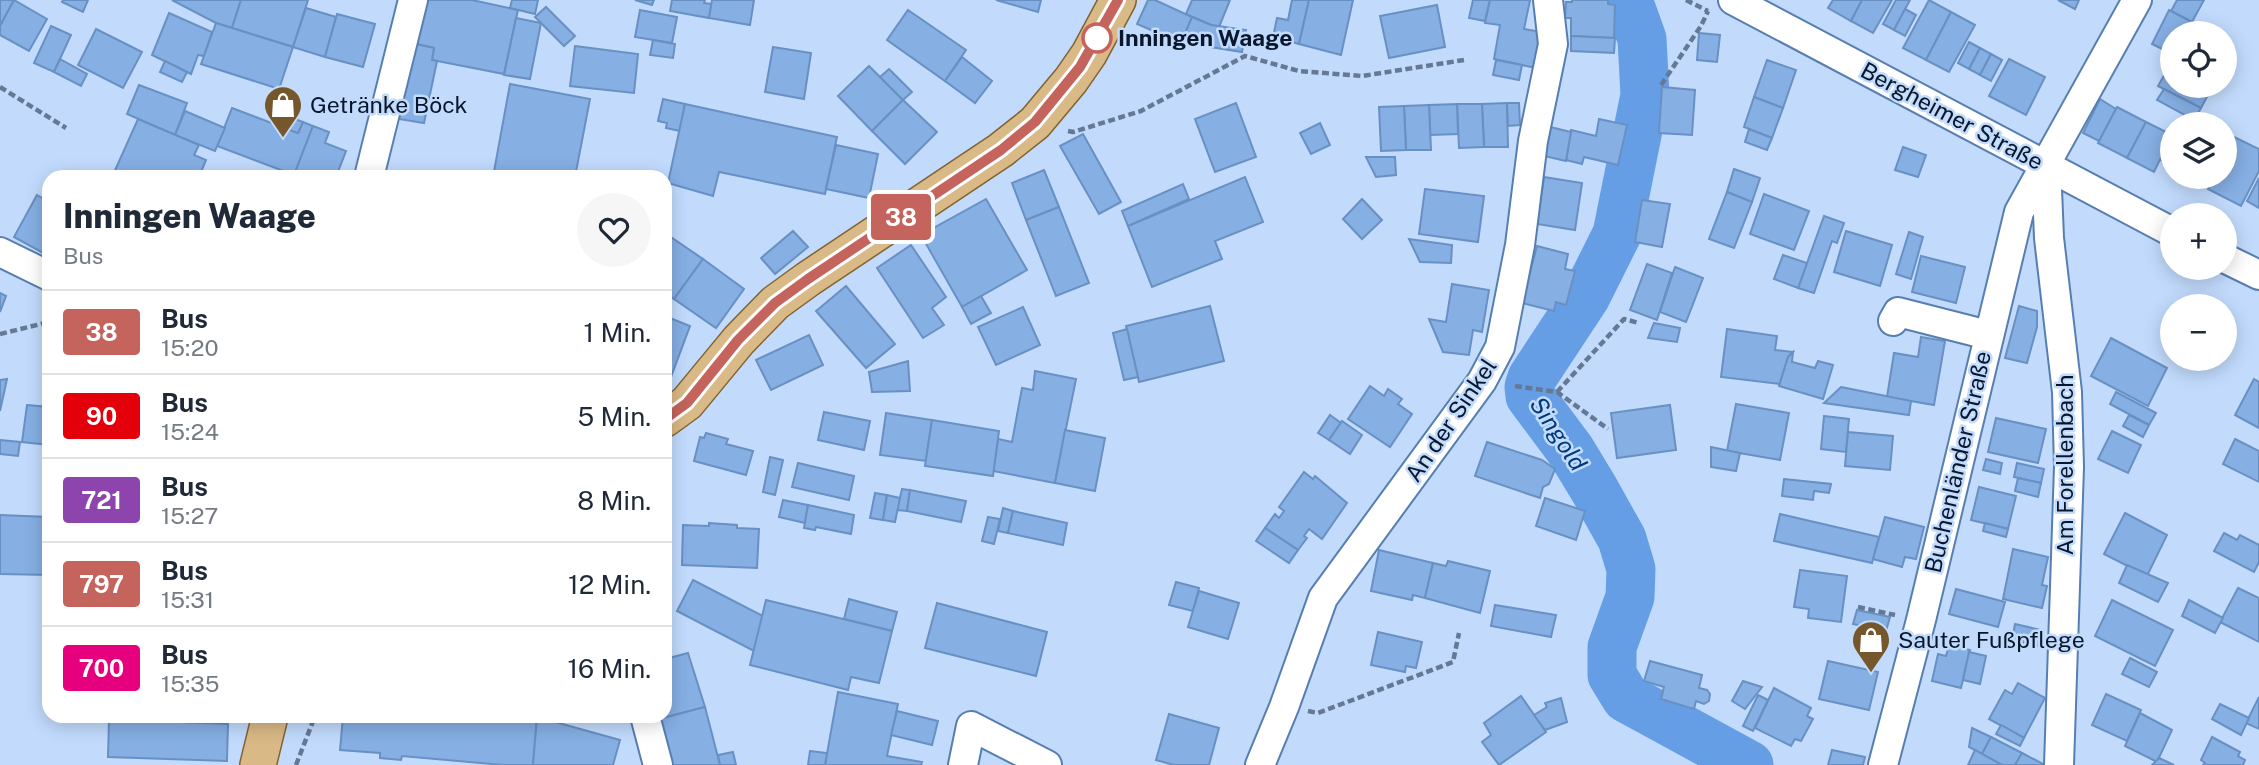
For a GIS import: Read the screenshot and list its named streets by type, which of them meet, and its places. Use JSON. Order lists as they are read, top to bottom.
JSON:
{
  "streets": {
    "street": [
      "Bergheimer Straße",
      "An der Sinkel",
      "Buchenländer Straße",
      "Am Forellenbach"
    ]
  },
  "crossings": [
    ["Bergheimer Straße", "Buchenländer Straße"],
    ["Bergheimer Straße", "Am Forellenbach"],
    ["Buchenländer Straße", "Am Forellenbach"]
  ],
  "water": ["Singold"],
  "places": {
    "other": ["Inningen Waage"],
    "shop": ["Getränke Böck", "Sauter Fußpflege"]
  },
  "lines": ["bus line 38"],
  "page": {
    "on_map": "38",
    "map_buttons": ["+", "−"],
    "heading": ["Inningen Waage", "Bus"],
    "list": [
      {
        "mark": "38",
        "name": "Bus",
        "note": "15:20",
        "value": "1 Min."
      },
      {
        "mark": "90",
        "name": "Bus",
        "note": "15:24",
        "value": "5 Min."
      },
      {
        "mark": "721",
        "name": "Bus",
        "note": "15:27",
        "value": "8 Min."
      },
      {
        "mark": "797",
        "name": "Bus",
        "note": "15:31",
        "value": "12 Min."
      },
      {
        "mark": "700",
        "name": "Bus",
        "note": "15:35",
        "value": "16 Min."
      }
    ]
  }
}
